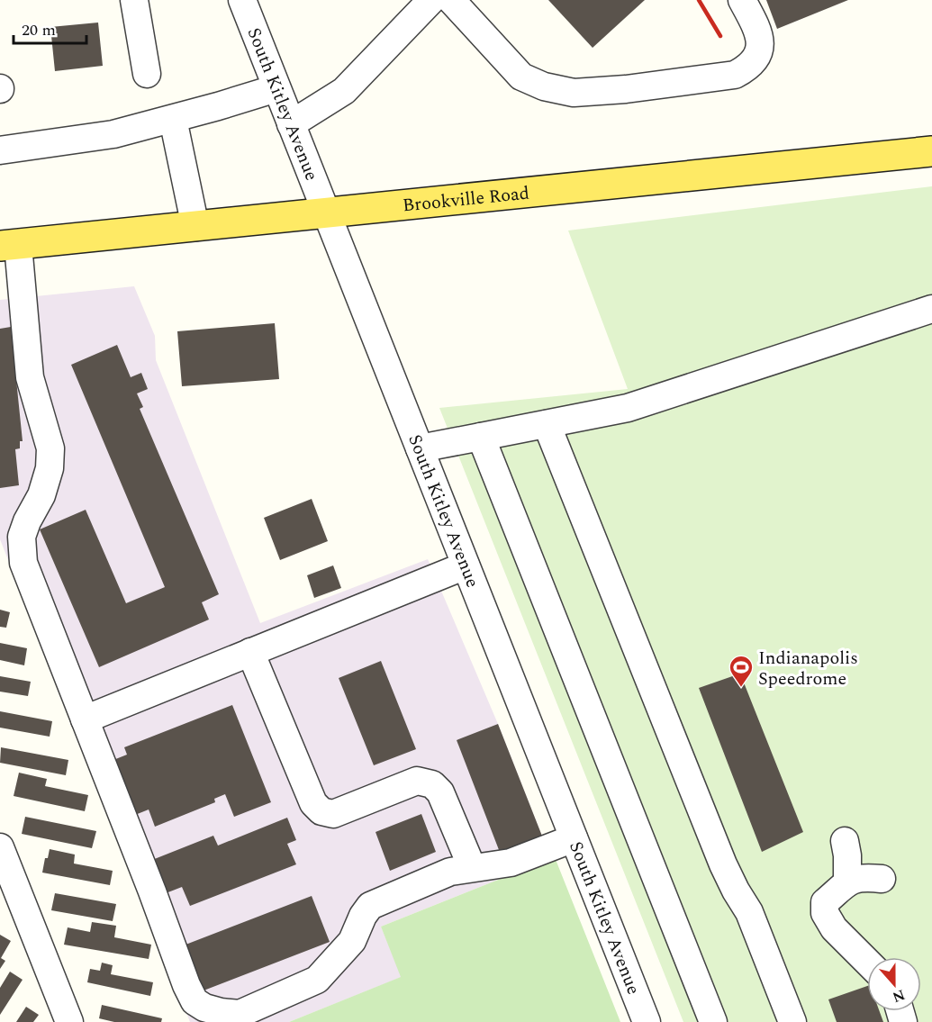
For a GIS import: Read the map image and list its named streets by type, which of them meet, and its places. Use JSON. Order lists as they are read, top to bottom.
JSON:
{
  "streets": {
    "main road": ["Brookville Road"],
    "street": ["South Kitley Avenue"]
  },
  "crossings": [
    ["South Kitley Avenue", "Brookville Road"]
  ],
  "places": {
    "sports": ["Indianapolis Speedrome"]
  },
  "scale_bar": "20 m",
  "north": "bottom"
}
